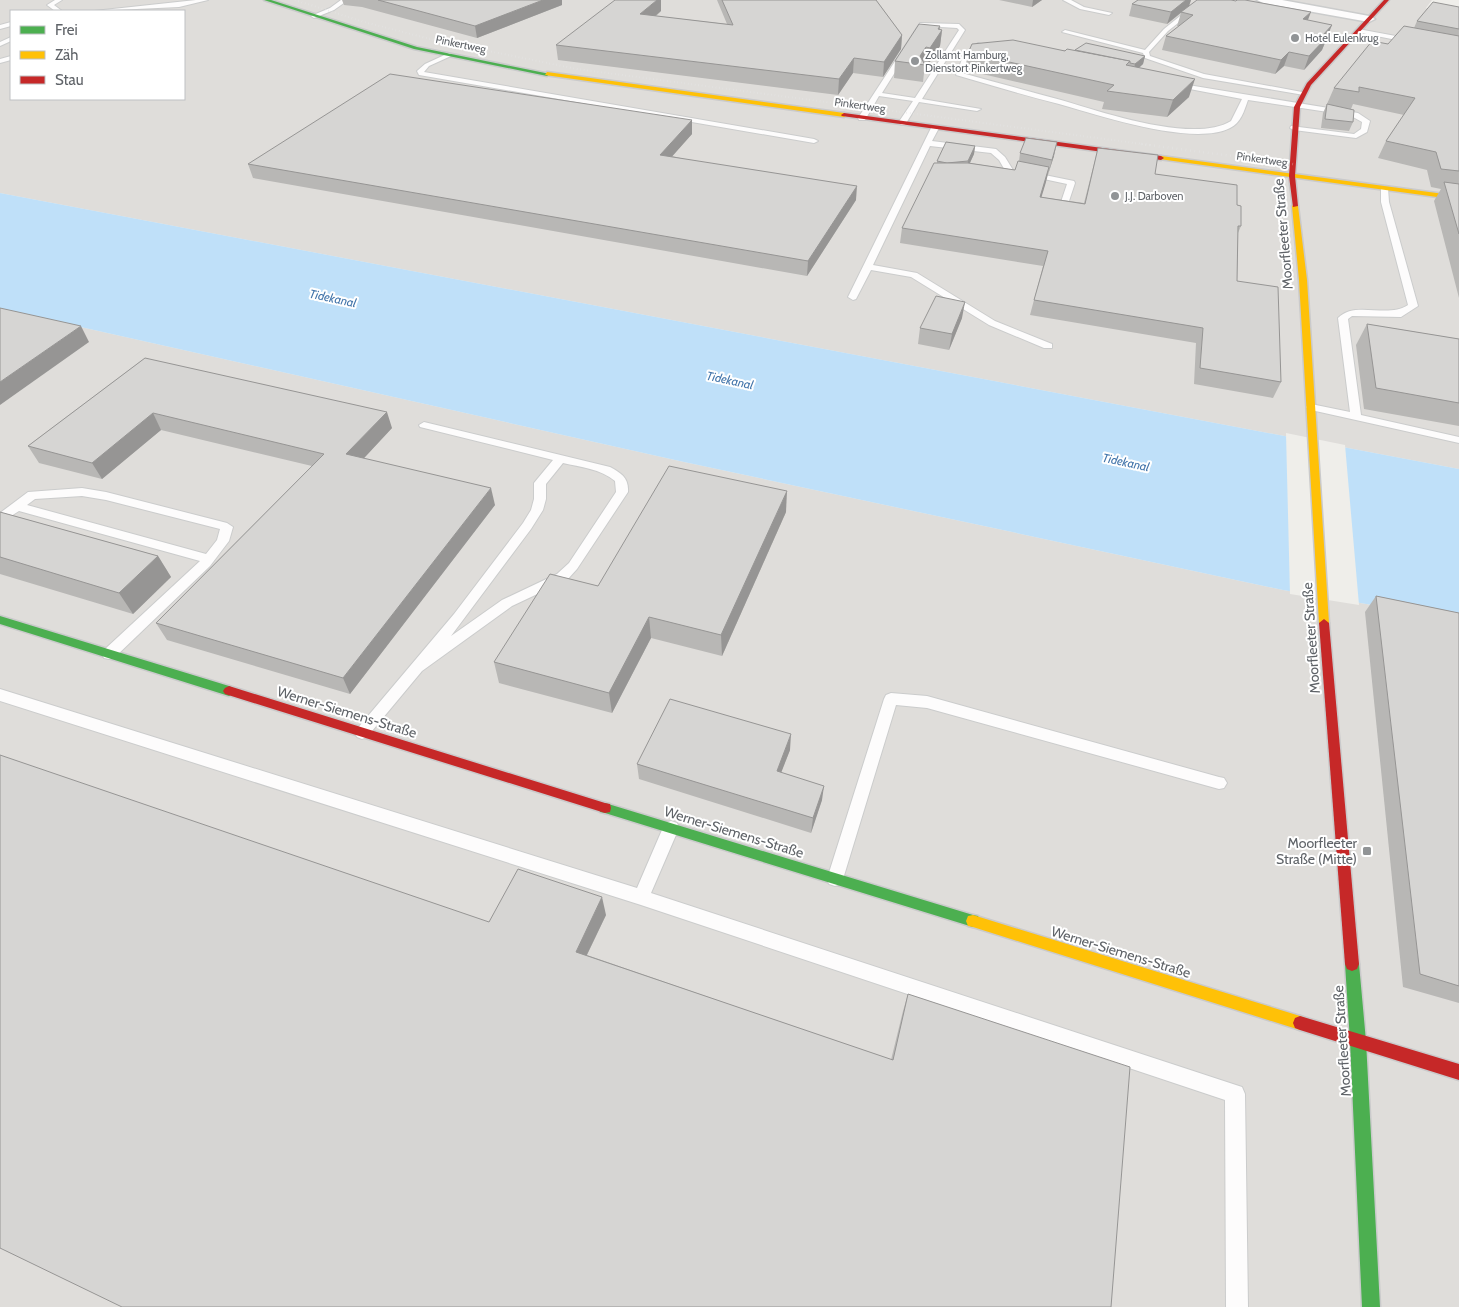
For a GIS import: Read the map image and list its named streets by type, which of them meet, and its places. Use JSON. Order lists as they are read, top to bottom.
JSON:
{
  "streets": {
    "street": ["Pinkertweg", "Moorfleeter Straße", "Werner-Siemens-Straße"]
  },
  "crossings": [
    ["Pinkertweg", "Moorfleeter Straße"],
    ["Moorfleeter Straße", "Werner-Siemens-Straße"]
  ],
  "water": ["Tidekanal"],
  "places": {
    "other": ["Hotel Eulenkrug", "Zollamt Hamburg, Dienstort Pinkertweg", "J.J. Darboven"],
    "transit": ["Moorfleeter Straße (Mitte)"]
  },
  "legend": ["Frei", "Zäh", "Stau"]
}
